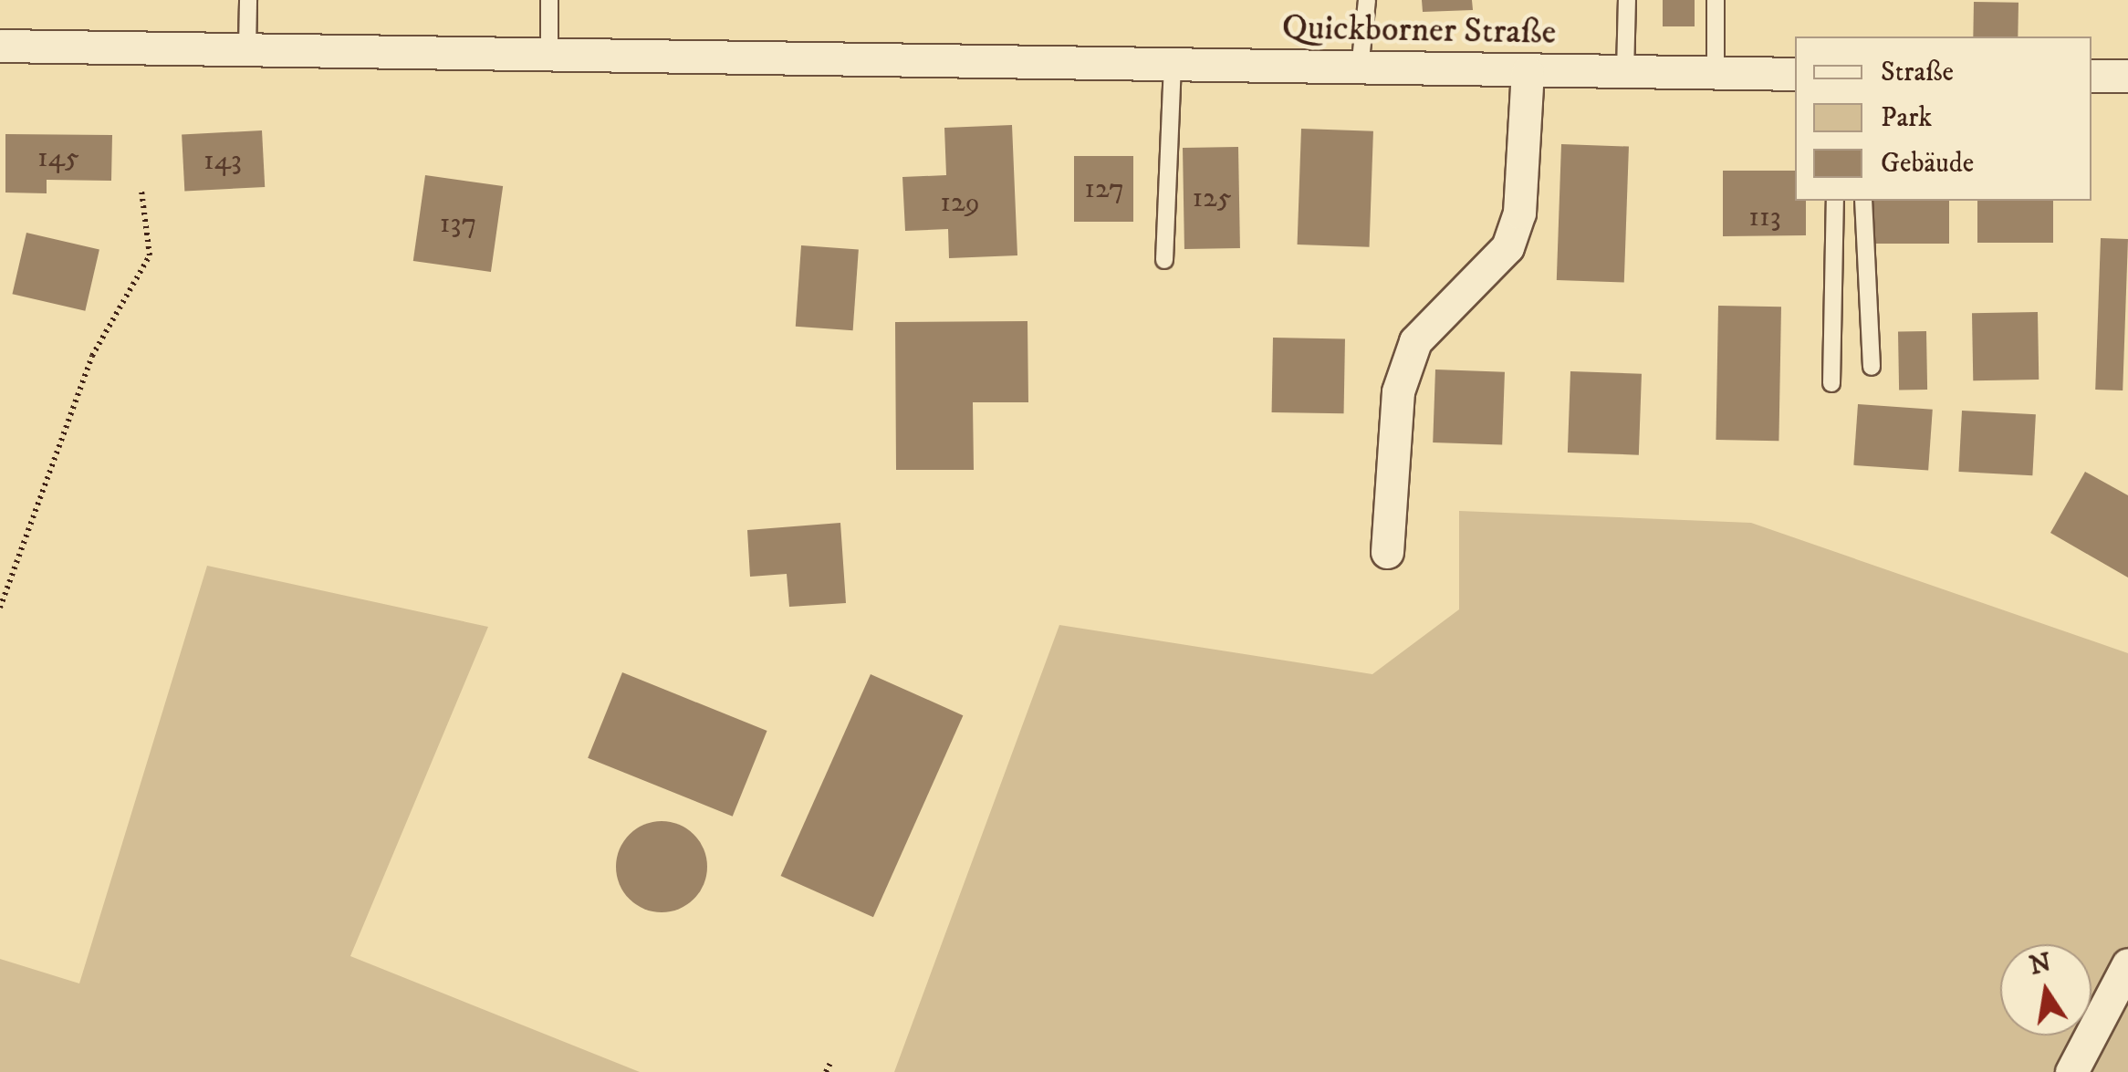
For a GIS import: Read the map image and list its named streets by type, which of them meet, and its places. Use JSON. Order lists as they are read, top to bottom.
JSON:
{
  "streets": {
    "street": ["Quickborner Straße"]
  },
  "house_numbers": [
    "145",
    "143",
    "127",
    "125",
    "129",
    "113",
    "137"
  ],
  "legend": ["Straße", "Park", "Gebäude"],
  "north": "top"
}
